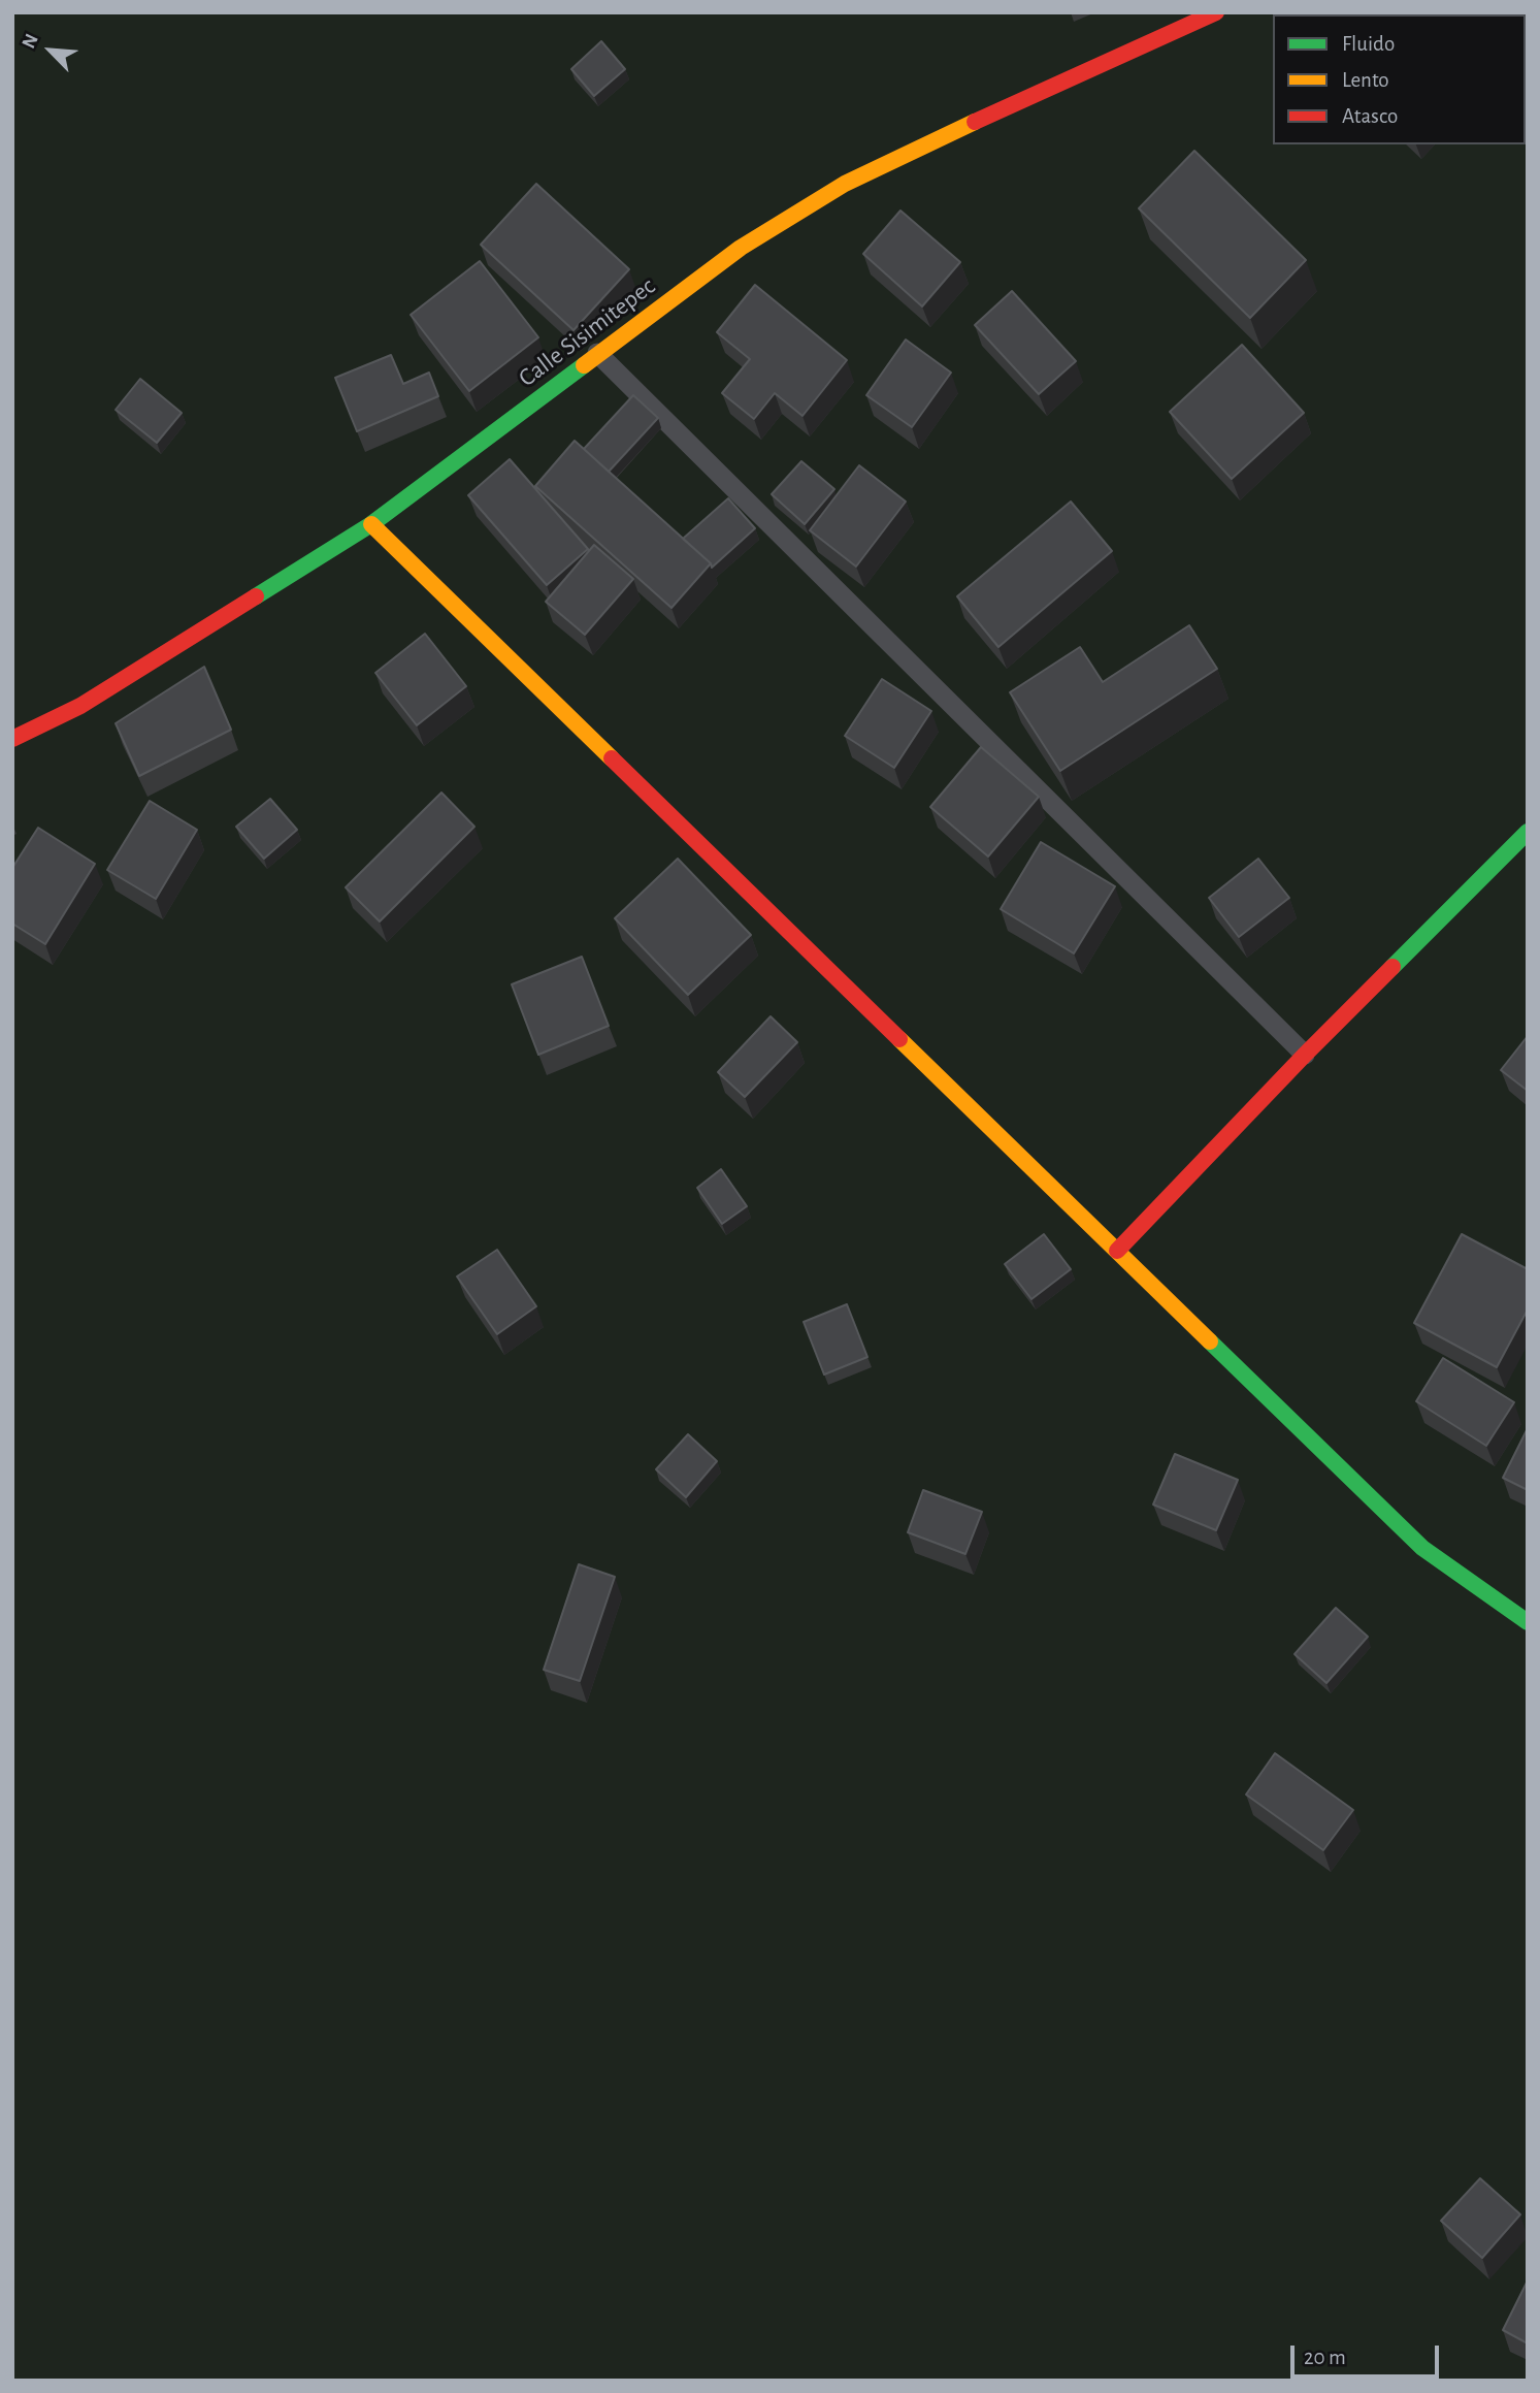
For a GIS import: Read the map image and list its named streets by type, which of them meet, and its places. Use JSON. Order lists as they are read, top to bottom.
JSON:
{
  "streets": {
    "street": ["Calle Sisimitepec"]
  },
  "legend": ["Fluido", "Lento", "Atasco"],
  "scale_bar": "20 m",
  "north": "top left"
}
